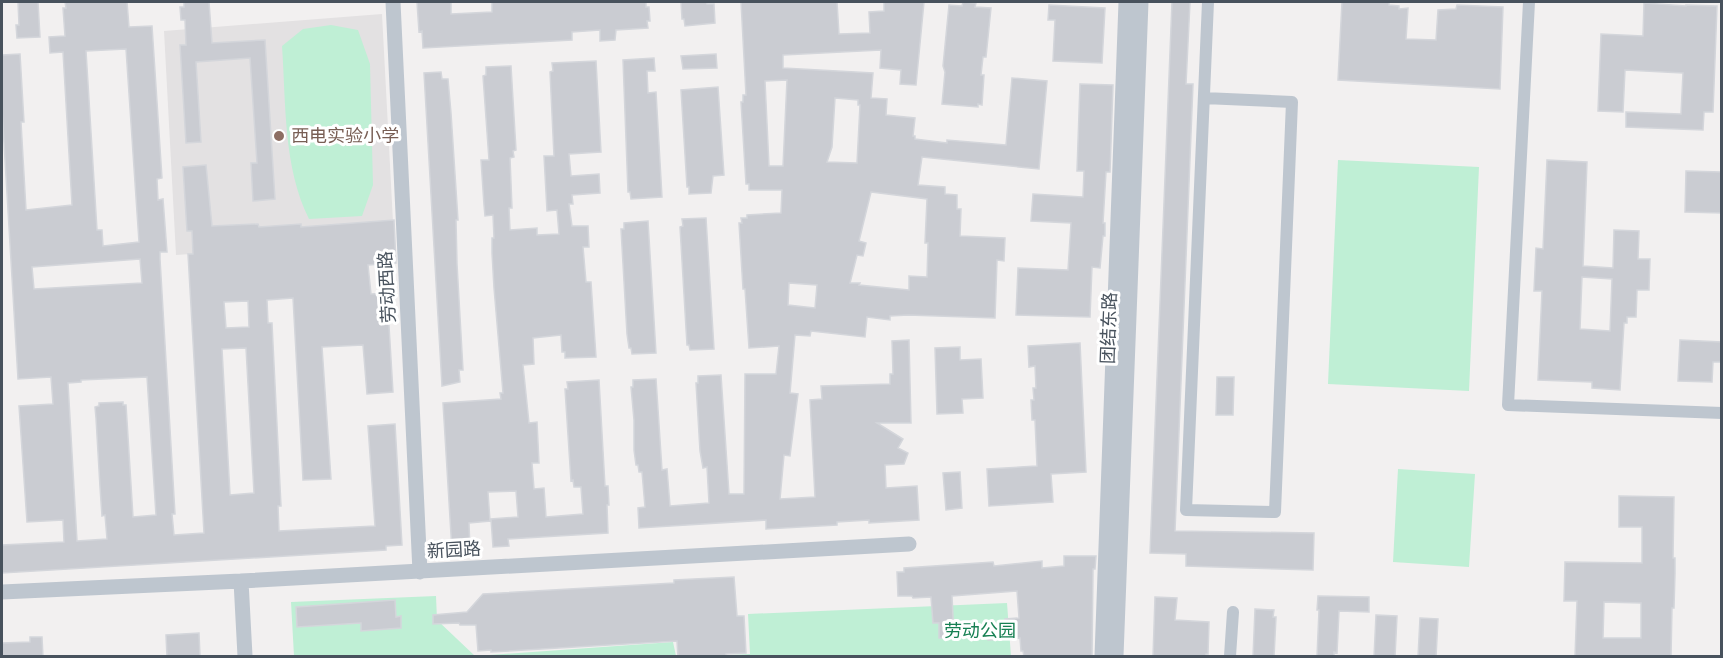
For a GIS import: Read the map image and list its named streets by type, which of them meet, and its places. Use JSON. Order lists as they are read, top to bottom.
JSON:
{
  "streets": {
    "street": ["劳动西路", "团结东路", "新园路"]
  },
  "crossings": [
    ["劳动西路", "新园路"]
  ],
  "parks": ["劳动公园"],
  "places": ["西电实验小学"]
}
